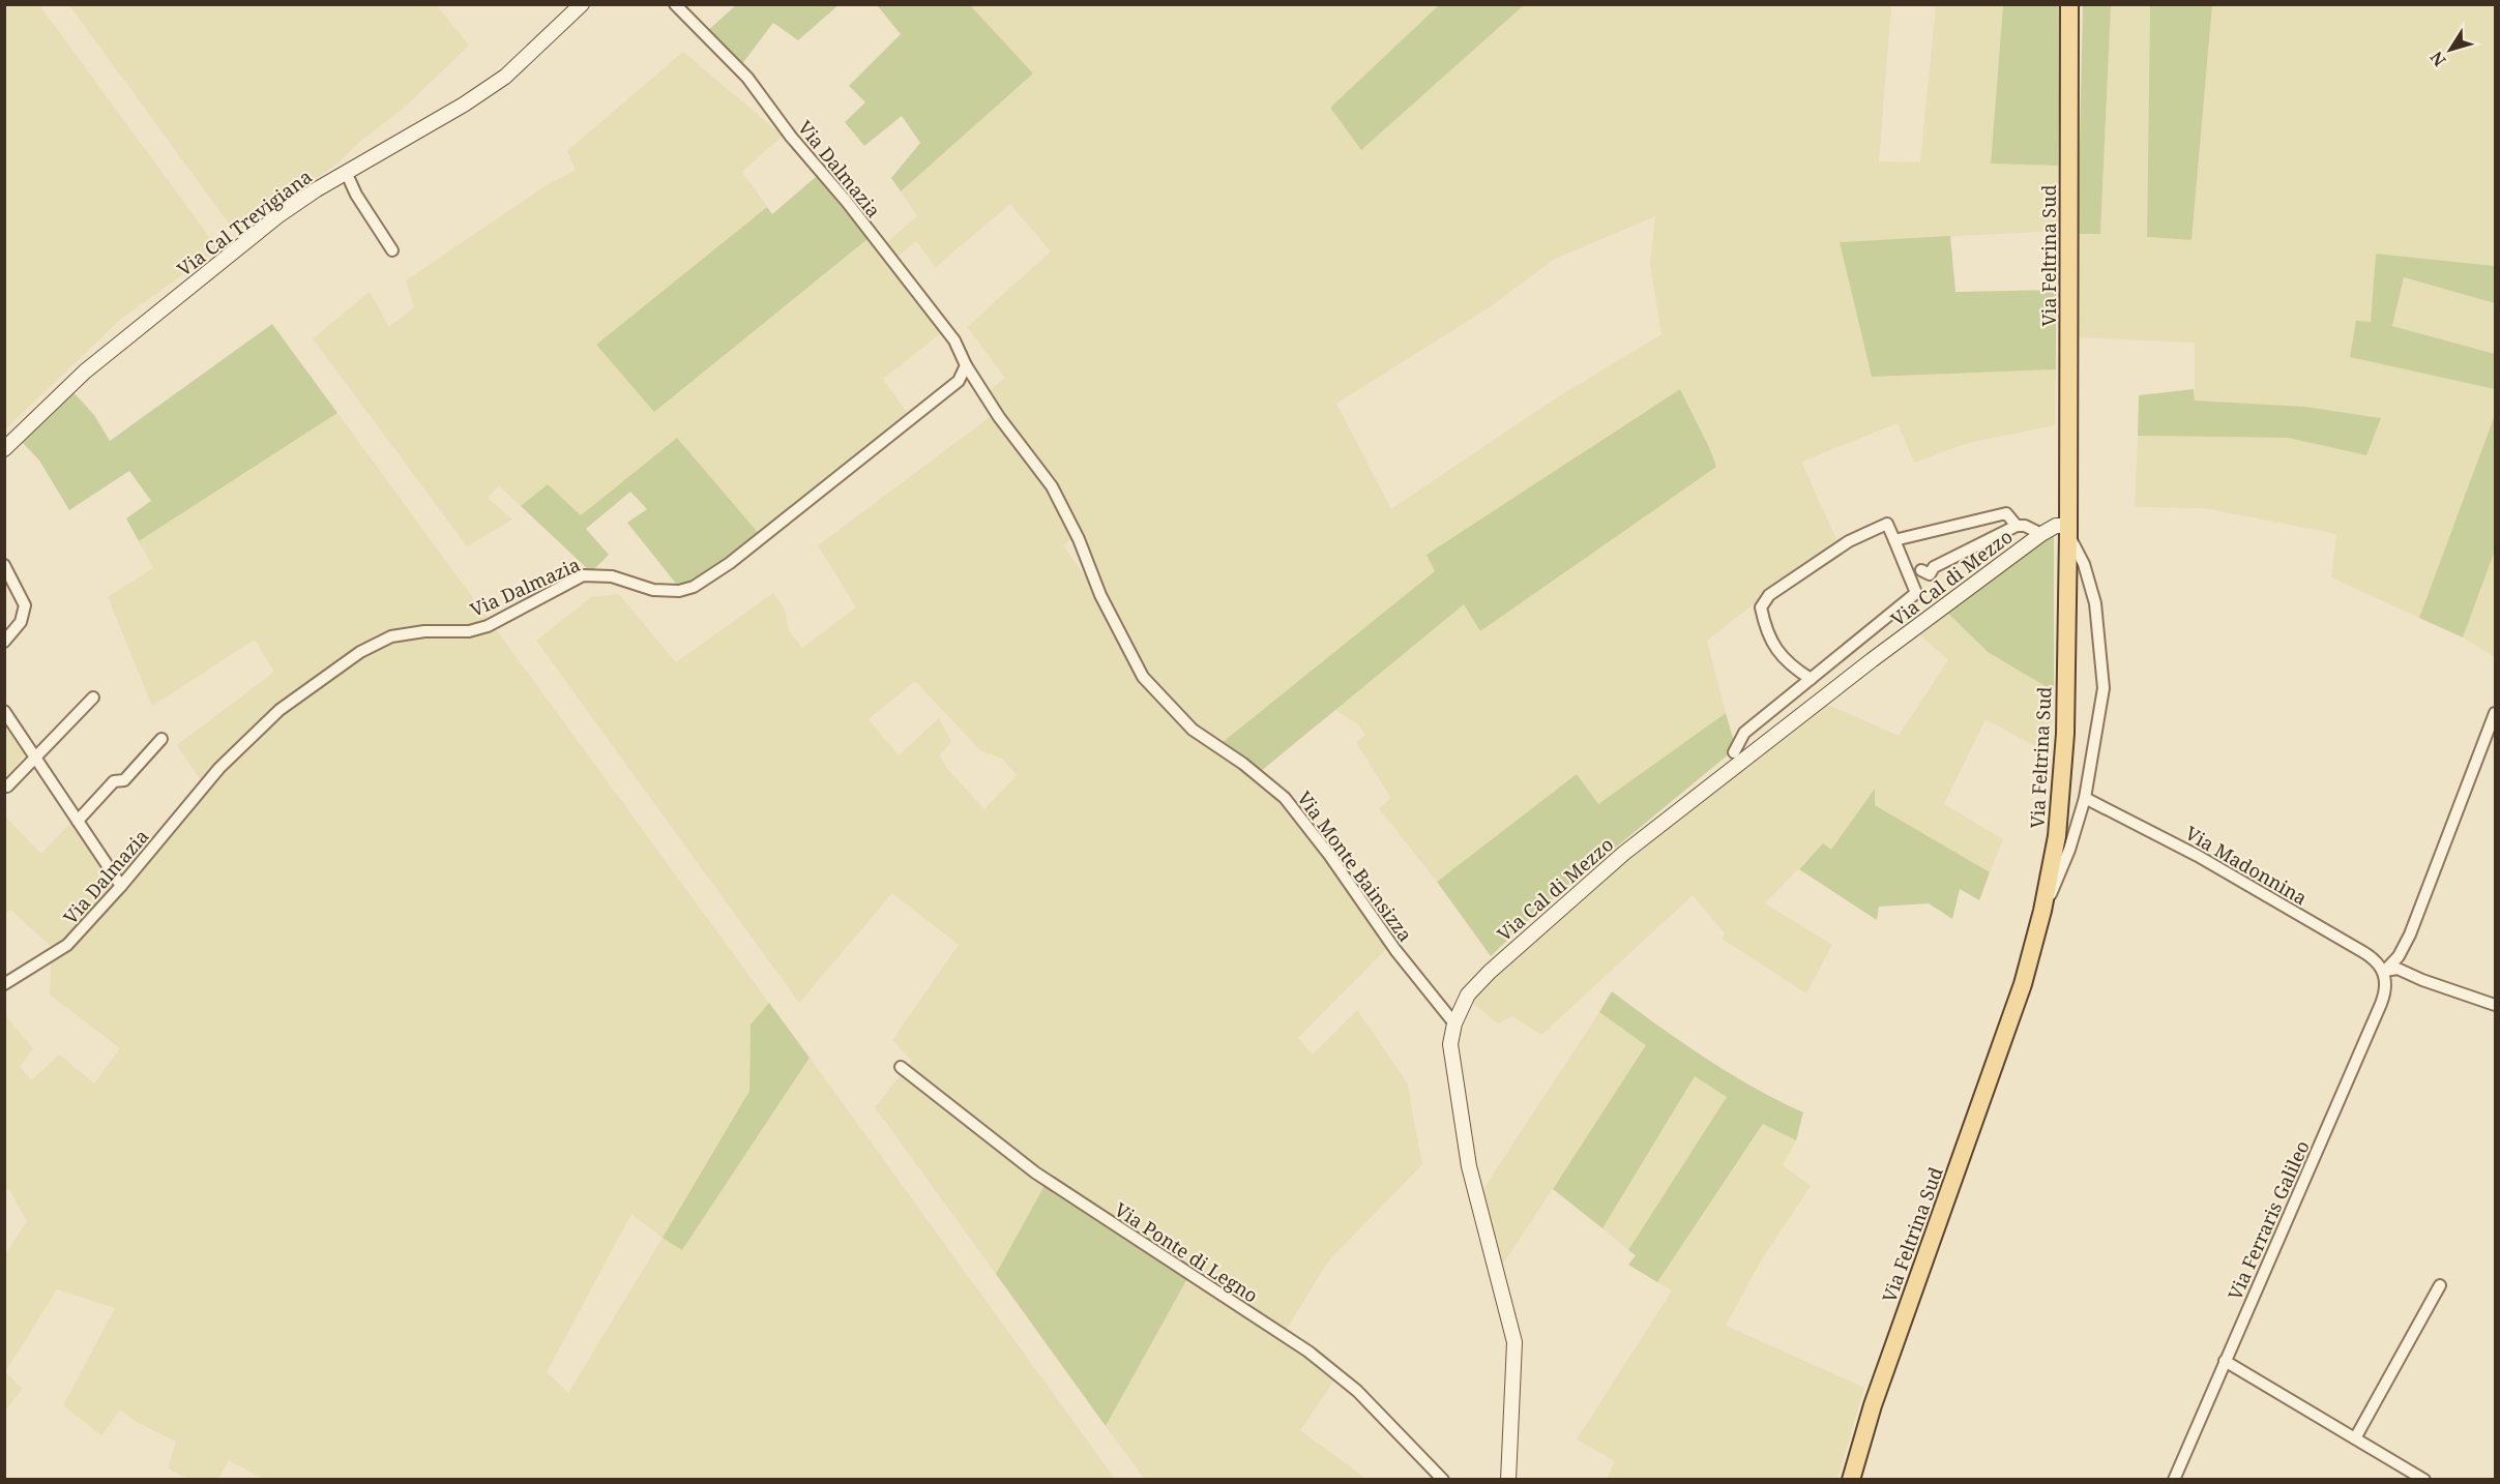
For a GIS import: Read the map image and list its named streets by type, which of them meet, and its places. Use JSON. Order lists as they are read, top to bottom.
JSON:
{
  "streets": {
    "main road": ["Via Feltrina Sud"],
    "street": [
      "Via Dalmazia",
      "Via Cal Trevigiana",
      "Via Cal di Mezzo",
      "Via Madonnina",
      "Via Monte Bainsizza",
      "Via Ferraris Galileo",
      "Via Ponte di Legno"
    ]
  },
  "crossings": [
    ["Via Dalmazia", "Via Monte Bainsizza"],
    ["Via Feltrina Sud", "Via Cal di Mezzo"],
    ["Via Cal di Mezzo", "Via Monte Bainsizza"],
    ["Via Madonnina", "Via Ferraris Galileo"]
  ],
  "north": "bottom left"
}
